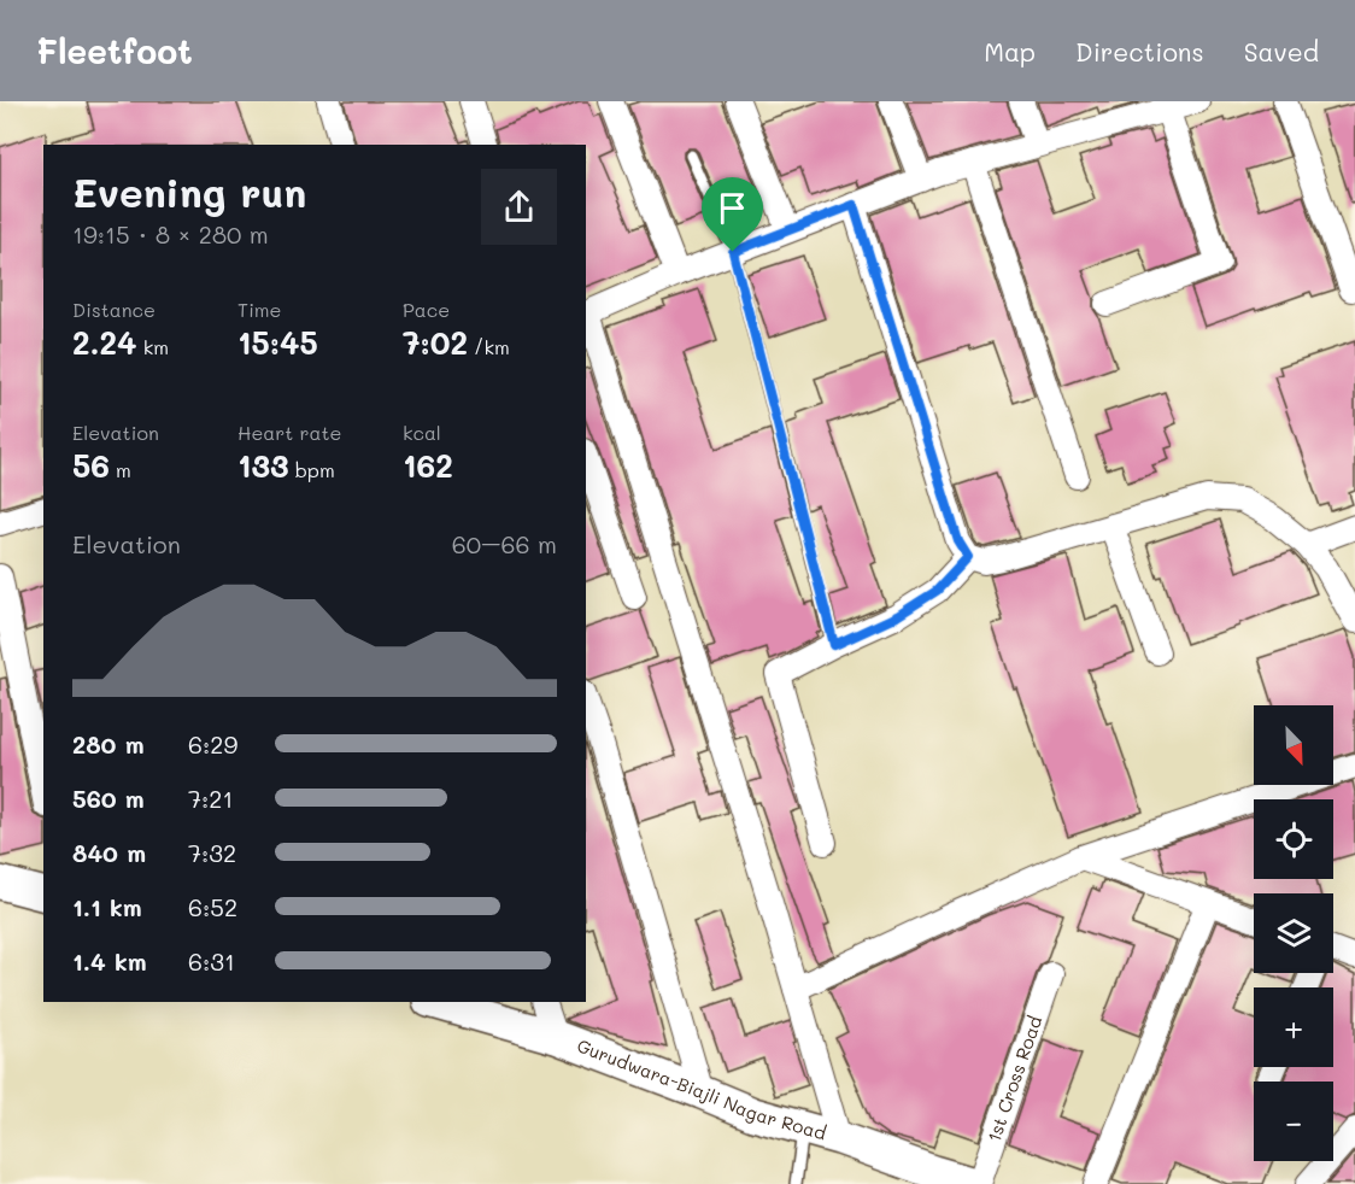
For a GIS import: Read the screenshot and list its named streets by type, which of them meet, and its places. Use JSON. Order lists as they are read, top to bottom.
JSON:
{
  "streets": {
    "main road": ["Gurudwara-Biajli Nagar Road"],
    "street": ["1st Cross Road"]
  },
  "crossings": [
    ["1st Cross Road", "Gurudwara-Biajli Nagar Road"]
  ],
  "north": "bottom right",
  "page": {
    "header": "Fleetfoot",
    "nav": ["Map", "Directions", "Saved"],
    "heading": ["Evening run", "19:15 · 8 × 280 m"],
    "stats": [
      ["Distance", "2.24 km"],
      ["Time", "15:45"],
      ["Pace", "7:02 /km"],
      ["Elevation", "56 m"],
      ["Heart rate", "133 bpm"],
      ["kcal", "162"]
    ],
    "chart": ["Elevation", "60–66 m"],
    "map_buttons": ["+", "−"],
    "list": [
      {
        "name": "280 m",
        "note": "6:29"
      },
      {
        "name": "560 m",
        "note": "7:21"
      },
      {
        "name": "840 m",
        "note": "7:32"
      },
      {
        "name": "1.1 km",
        "note": "6:52"
      },
      {
        "name": "1.4 km",
        "note": "6:31"
      }
    ]
  }
}
